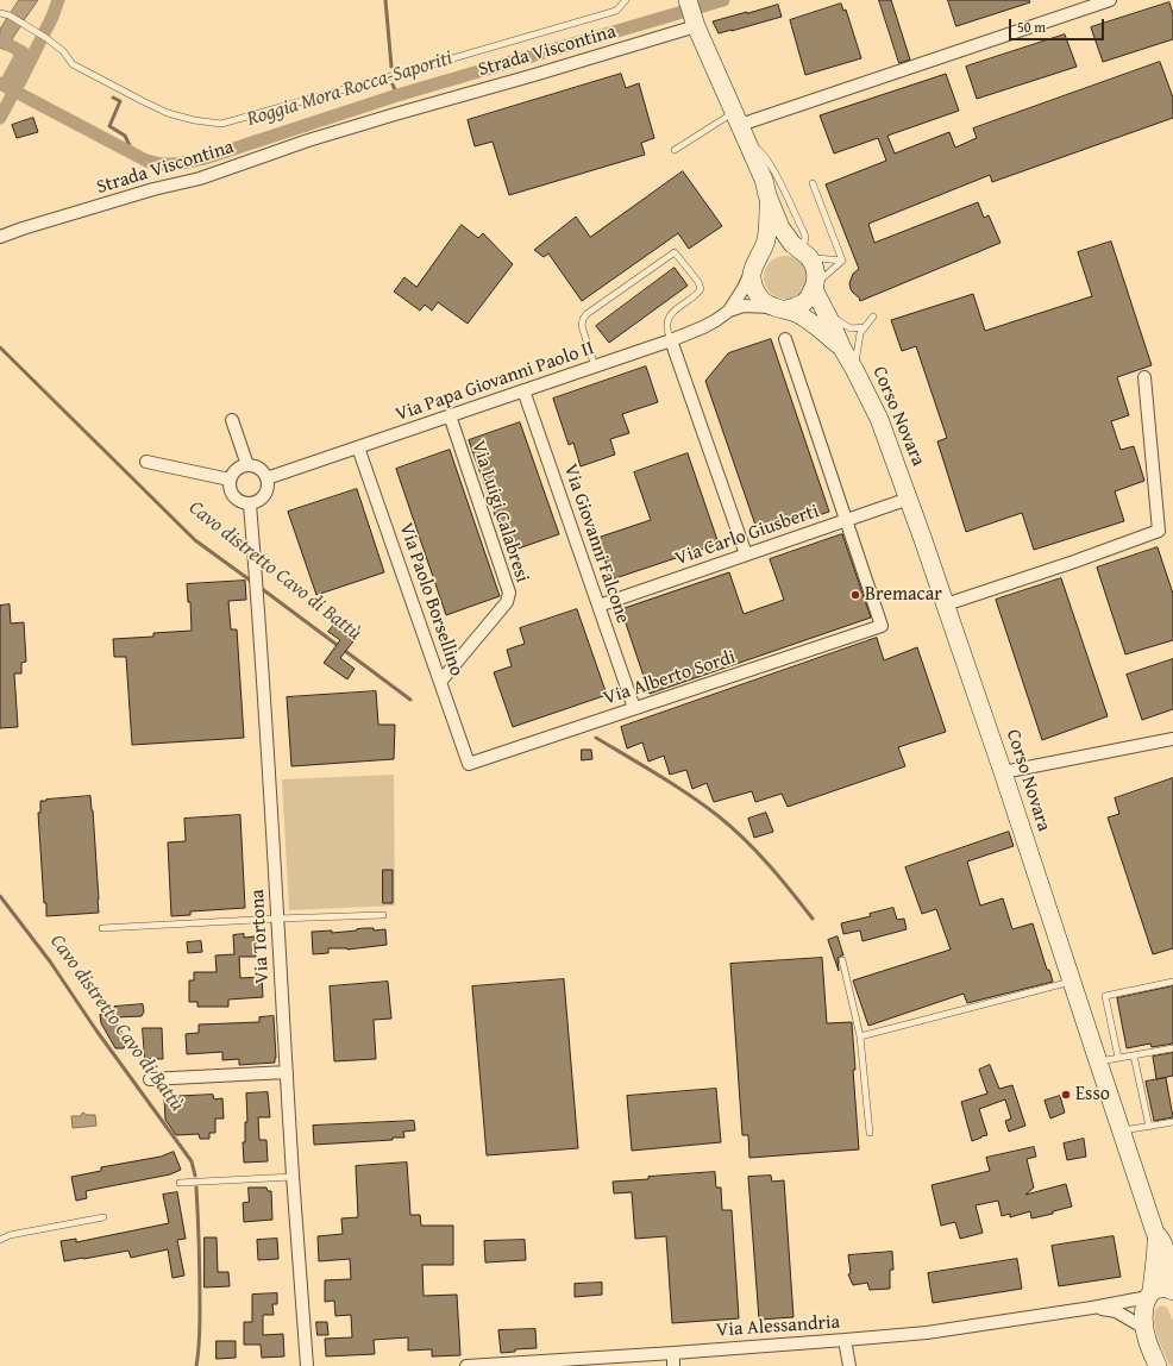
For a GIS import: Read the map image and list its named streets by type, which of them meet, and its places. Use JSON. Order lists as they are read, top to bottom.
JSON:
{
  "streets": {
    "main road": ["Corso Novara"],
    "street": [
      "Strada Viscontina",
      "Via Papa Giovanni Paolo II",
      "Via Luigi Calabresi",
      "Via Carlo Giusberti",
      "Via Giovanni Falcone",
      "Via Paolo Borsellino",
      "Via Alberto Sordi",
      "Via Tortona",
      "Via Alessandria"
    ]
  },
  "crossings": [
    ["Strada Viscontina", "Corso Novara"],
    ["Via Papa Giovanni Paolo II", "Corso Novara"],
    ["Via Papa Giovanni Paolo II", "Via Luigi Calabresi"],
    ["Via Papa Giovanni Paolo II", "Via Giovanni Falcone"],
    ["Via Papa Giovanni Paolo II", "Via Paolo Borsellino"],
    ["Via Papa Giovanni Paolo II", "Via Tortona"],
    ["Corso Novara", "Via Carlo Giusberti"],
    ["Corso Novara", "Via Alessandria"],
    ["Via Luigi Calabresi", "Via Paolo Borsellino"],
    ["Via Carlo Giusberti", "Via Giovanni Falcone"],
    ["Via Carlo Giusberti", "Via Alberto Sordi"],
    ["Via Giovanni Falcone", "Via Alberto Sordi"],
    ["Via Paolo Borsellino", "Via Alberto Sordi"]
  ],
  "water": ["Roggia Mora Rocca-Saporiti", "Cavo distretto Cavo di Battù"],
  "places": ["Bremacar", "Esso"],
  "scale_bar": "50 m"
}
